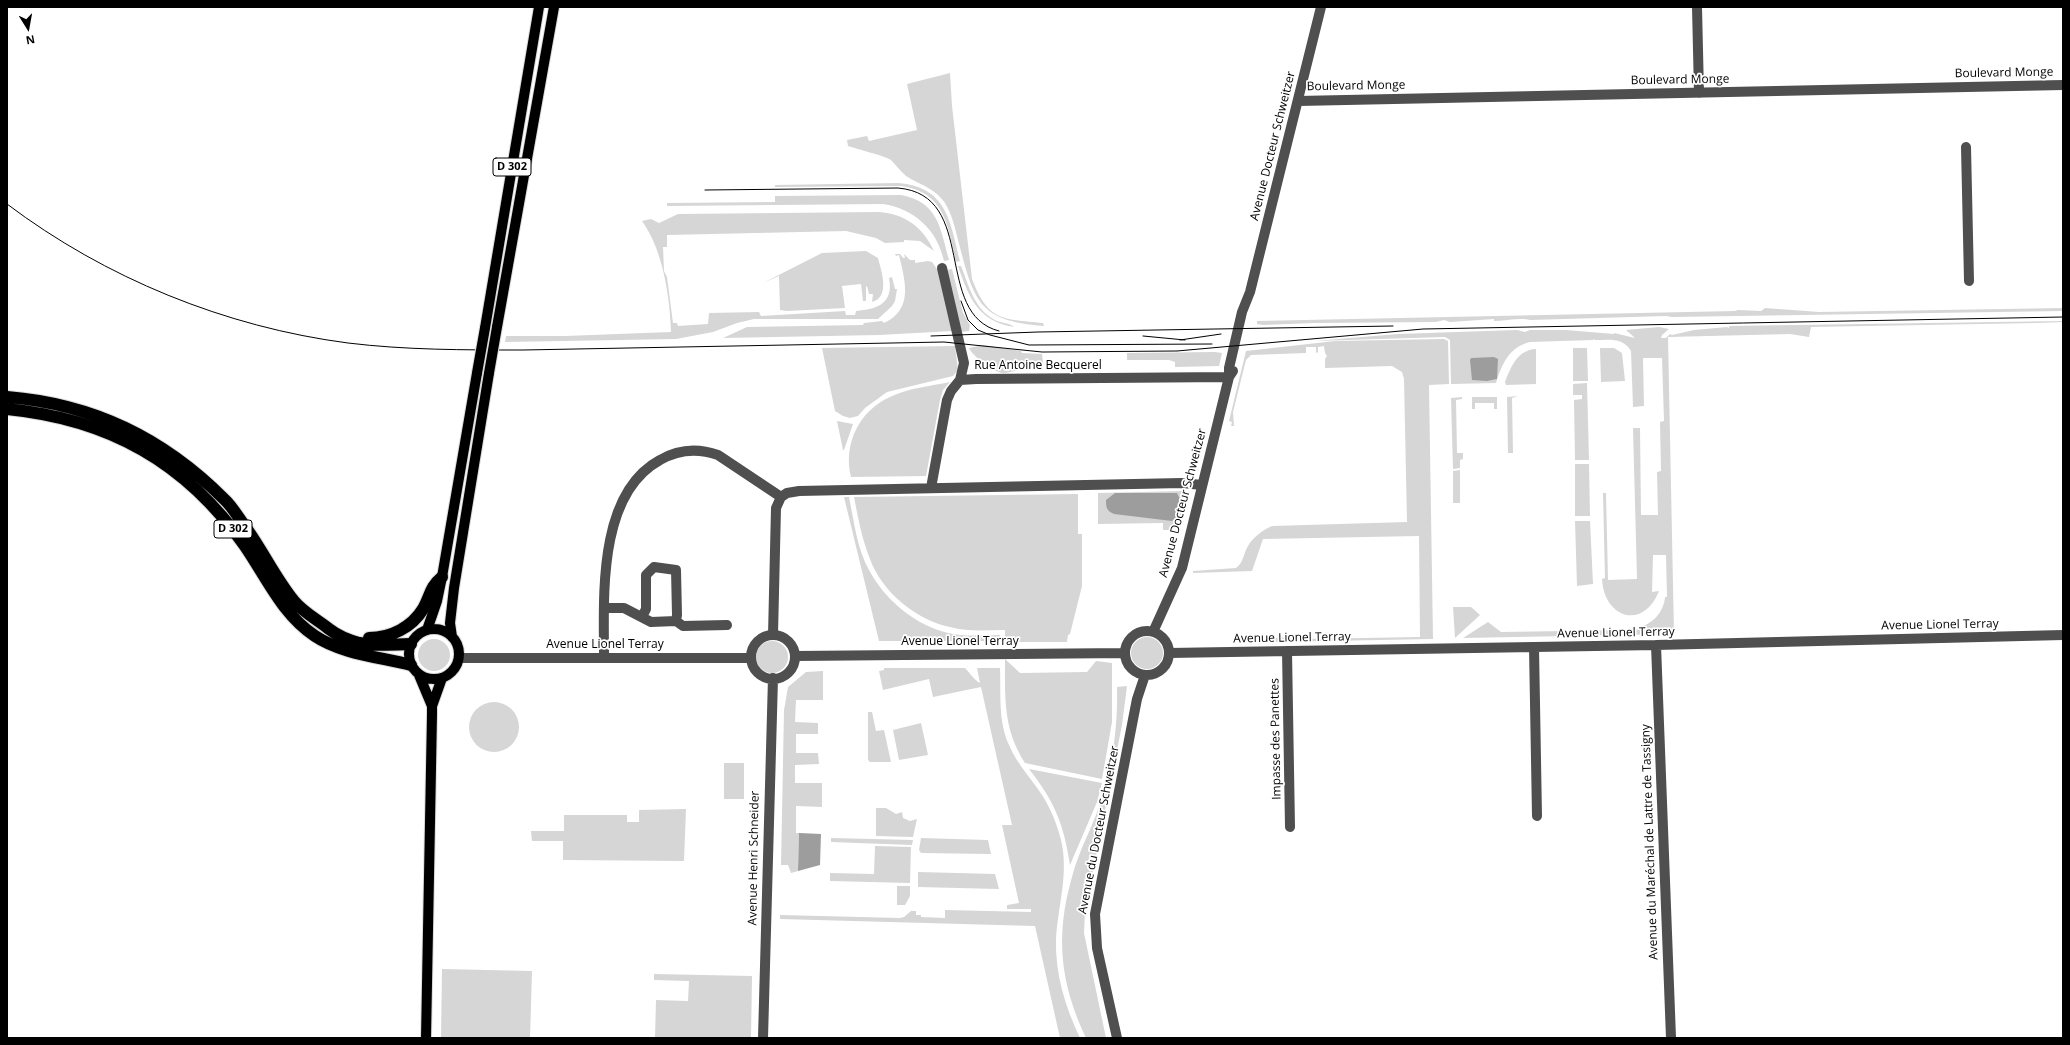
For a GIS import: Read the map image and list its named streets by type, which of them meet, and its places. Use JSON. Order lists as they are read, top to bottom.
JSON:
{
  "streets": {
    "highway": ["D 302"],
    "street": [
      "Boulevard Monge",
      "Avenue Docteur Schweitzer",
      "Rue Antoine Becquerel",
      "Avenue Lionel Terray",
      "Impasse des Panettes",
      "Avenue du Docteur Schweitzer",
      "Avenue du Maréchal de Lattre de Tassigny",
      "Avenue Henri Schneider"
    ]
  },
  "crossings": [
    ["Boulevard Monge", "Avenue Docteur Schweitzer"],
    ["Avenue Docteur Schweitzer", "Rue Antoine Becquerel"],
    ["Avenue Docteur Schweitzer", "Avenue Lionel Terray"],
    ["Avenue Docteur Schweitzer", "Avenue du Docteur Schweitzer"],
    ["D 302", "Avenue Lionel Terray"],
    ["Avenue Lionel Terray", "Impasse des Panettes"],
    ["Avenue Lionel Terray", "Avenue du Docteur Schweitzer"],
    ["Avenue Lionel Terray", "Avenue du Maréchal de Lattre de Tassigny"],
    ["Avenue Lionel Terray", "Avenue Henri Schneider"]
  ],
  "north": "bottom"
}
